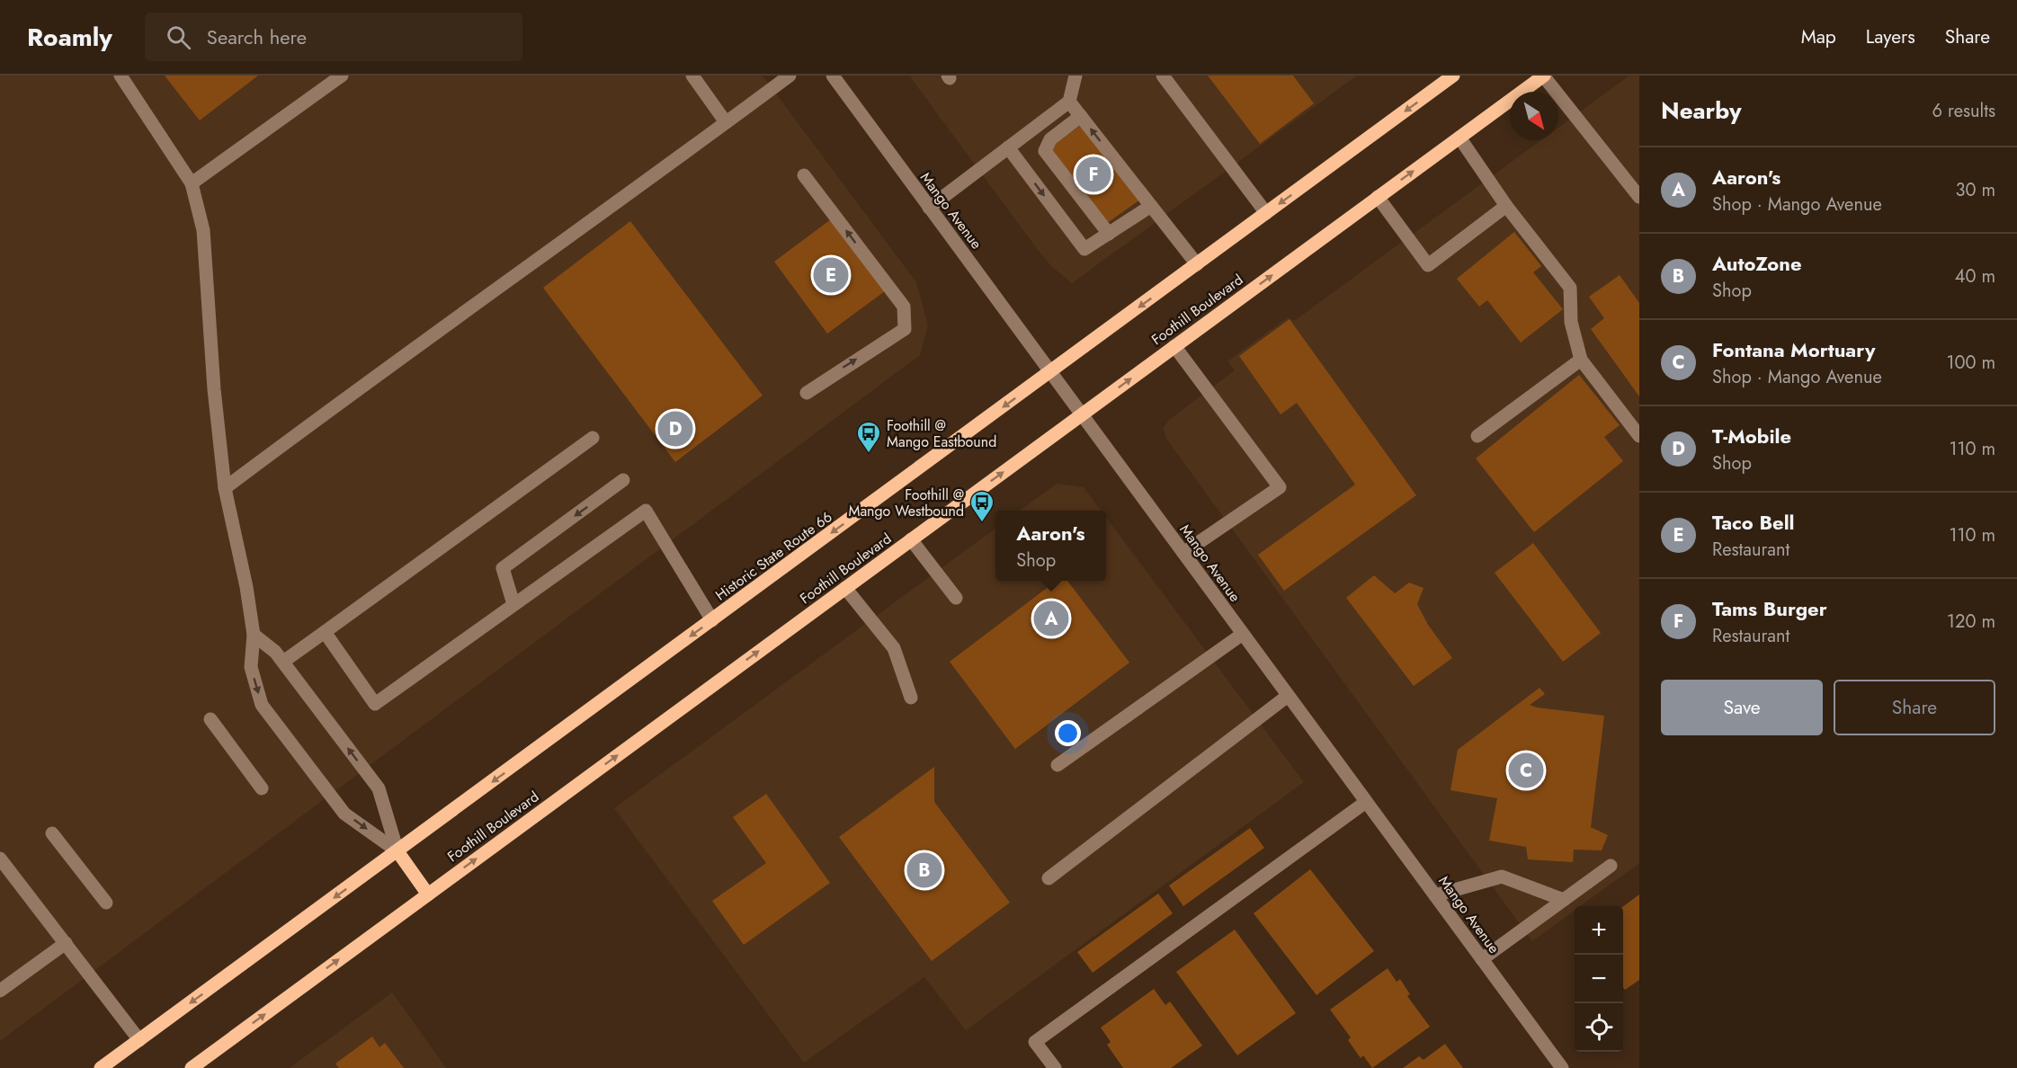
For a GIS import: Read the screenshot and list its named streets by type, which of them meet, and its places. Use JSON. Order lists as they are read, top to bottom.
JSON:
{
  "streets": {
    "main road": ["Foothill Boulevard", "Historic State Route 66"],
    "street": ["Mango Avenue"]
  },
  "crossings": [
    ["Mango Avenue", "Foothill Boulevard"],
    ["Mango Avenue", "Historic State Route 66"]
  ],
  "one_way": ["Historic State Route 66"],
  "places": {
    "bus stop": ["Foothill @ Mango Eastbound", "Foothill @ Mango Westbound"]
  },
  "north": "bottom right",
  "page": {
    "header": "Roamly",
    "search": "Search here",
    "nav": ["Map", "Layers", "Share"],
    "heading": ["Nearby", "6 results"],
    "list": [
      {
        "mark": "A",
        "name": "Aaron's",
        "note": "Shop · Mango Avenue",
        "value": "30 m"
      },
      {
        "mark": "B",
        "name": "AutoZone",
        "note": "Shop",
        "value": "40 m"
      },
      {
        "mark": "C",
        "name": "Fontana Mortuary",
        "note": "Shop · Mango Avenue",
        "value": "100 m"
      },
      {
        "mark": "D",
        "name": "T-Mobile",
        "note": "Shop",
        "value": "110 m"
      },
      {
        "mark": "E",
        "name": "Taco Bell",
        "note": "Restaurant",
        "value": "110 m"
      },
      {
        "mark": "F",
        "name": "Tams Burger",
        "note": "Restaurant",
        "value": "120 m"
      }
    ],
    "pins": [
      "F",
      "E",
      "D",
      "A",
      "C",
      "B"
    ],
    "popup": ["Aaron's", "Shop"],
    "buttons": ["Save", "Share"],
    "map_buttons": ["+", "−"]
  }
}
